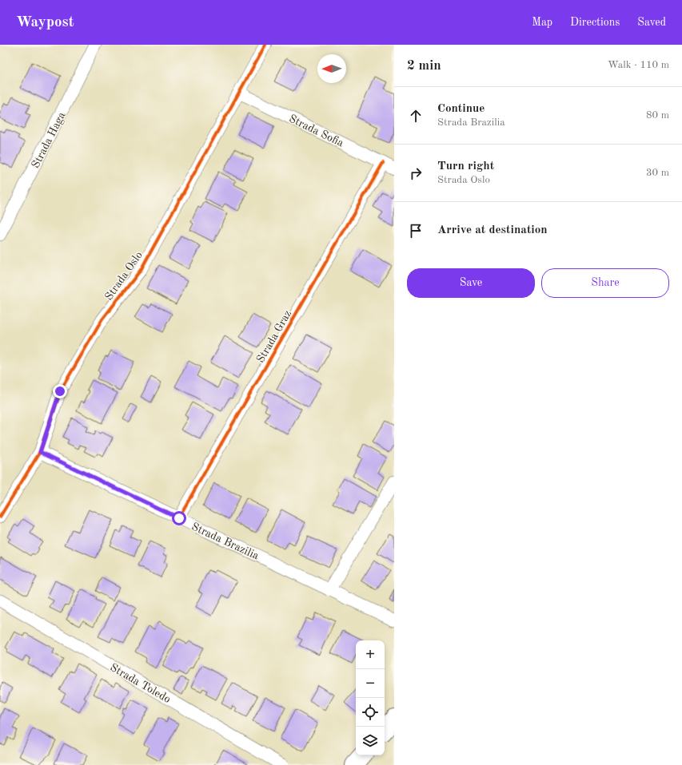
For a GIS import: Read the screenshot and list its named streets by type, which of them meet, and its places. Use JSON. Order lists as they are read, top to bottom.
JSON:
{
  "streets": {
    "street": [
      "Strada Sofia",
      "Strada Haga",
      "Strada Oslo",
      "Strada Graz",
      "Strada Brazilia",
      "Strada Toledo"
    ]
  },
  "crossings": [
    ["Strada Sofia", "Strada Oslo"],
    ["Strada Sofia", "Strada Graz"],
    ["Strada Oslo", "Strada Brazilia"],
    ["Strada Graz", "Strada Brazilia"]
  ],
  "north": "left",
  "page": {
    "header": "Waypost",
    "nav": ["Map", "Directions", "Saved"],
    "heading": ["2 min", "Walk · 110 m"],
    "list": [
      ["Continue", "Strada Brazilia", "80 m"],
      ["Turn right", "Strada Oslo", "30 m"],
      "Arrive at destination"
    ],
    "buttons": ["Save", "Share"],
    "map_buttons": ["+", "−"]
  }
}
